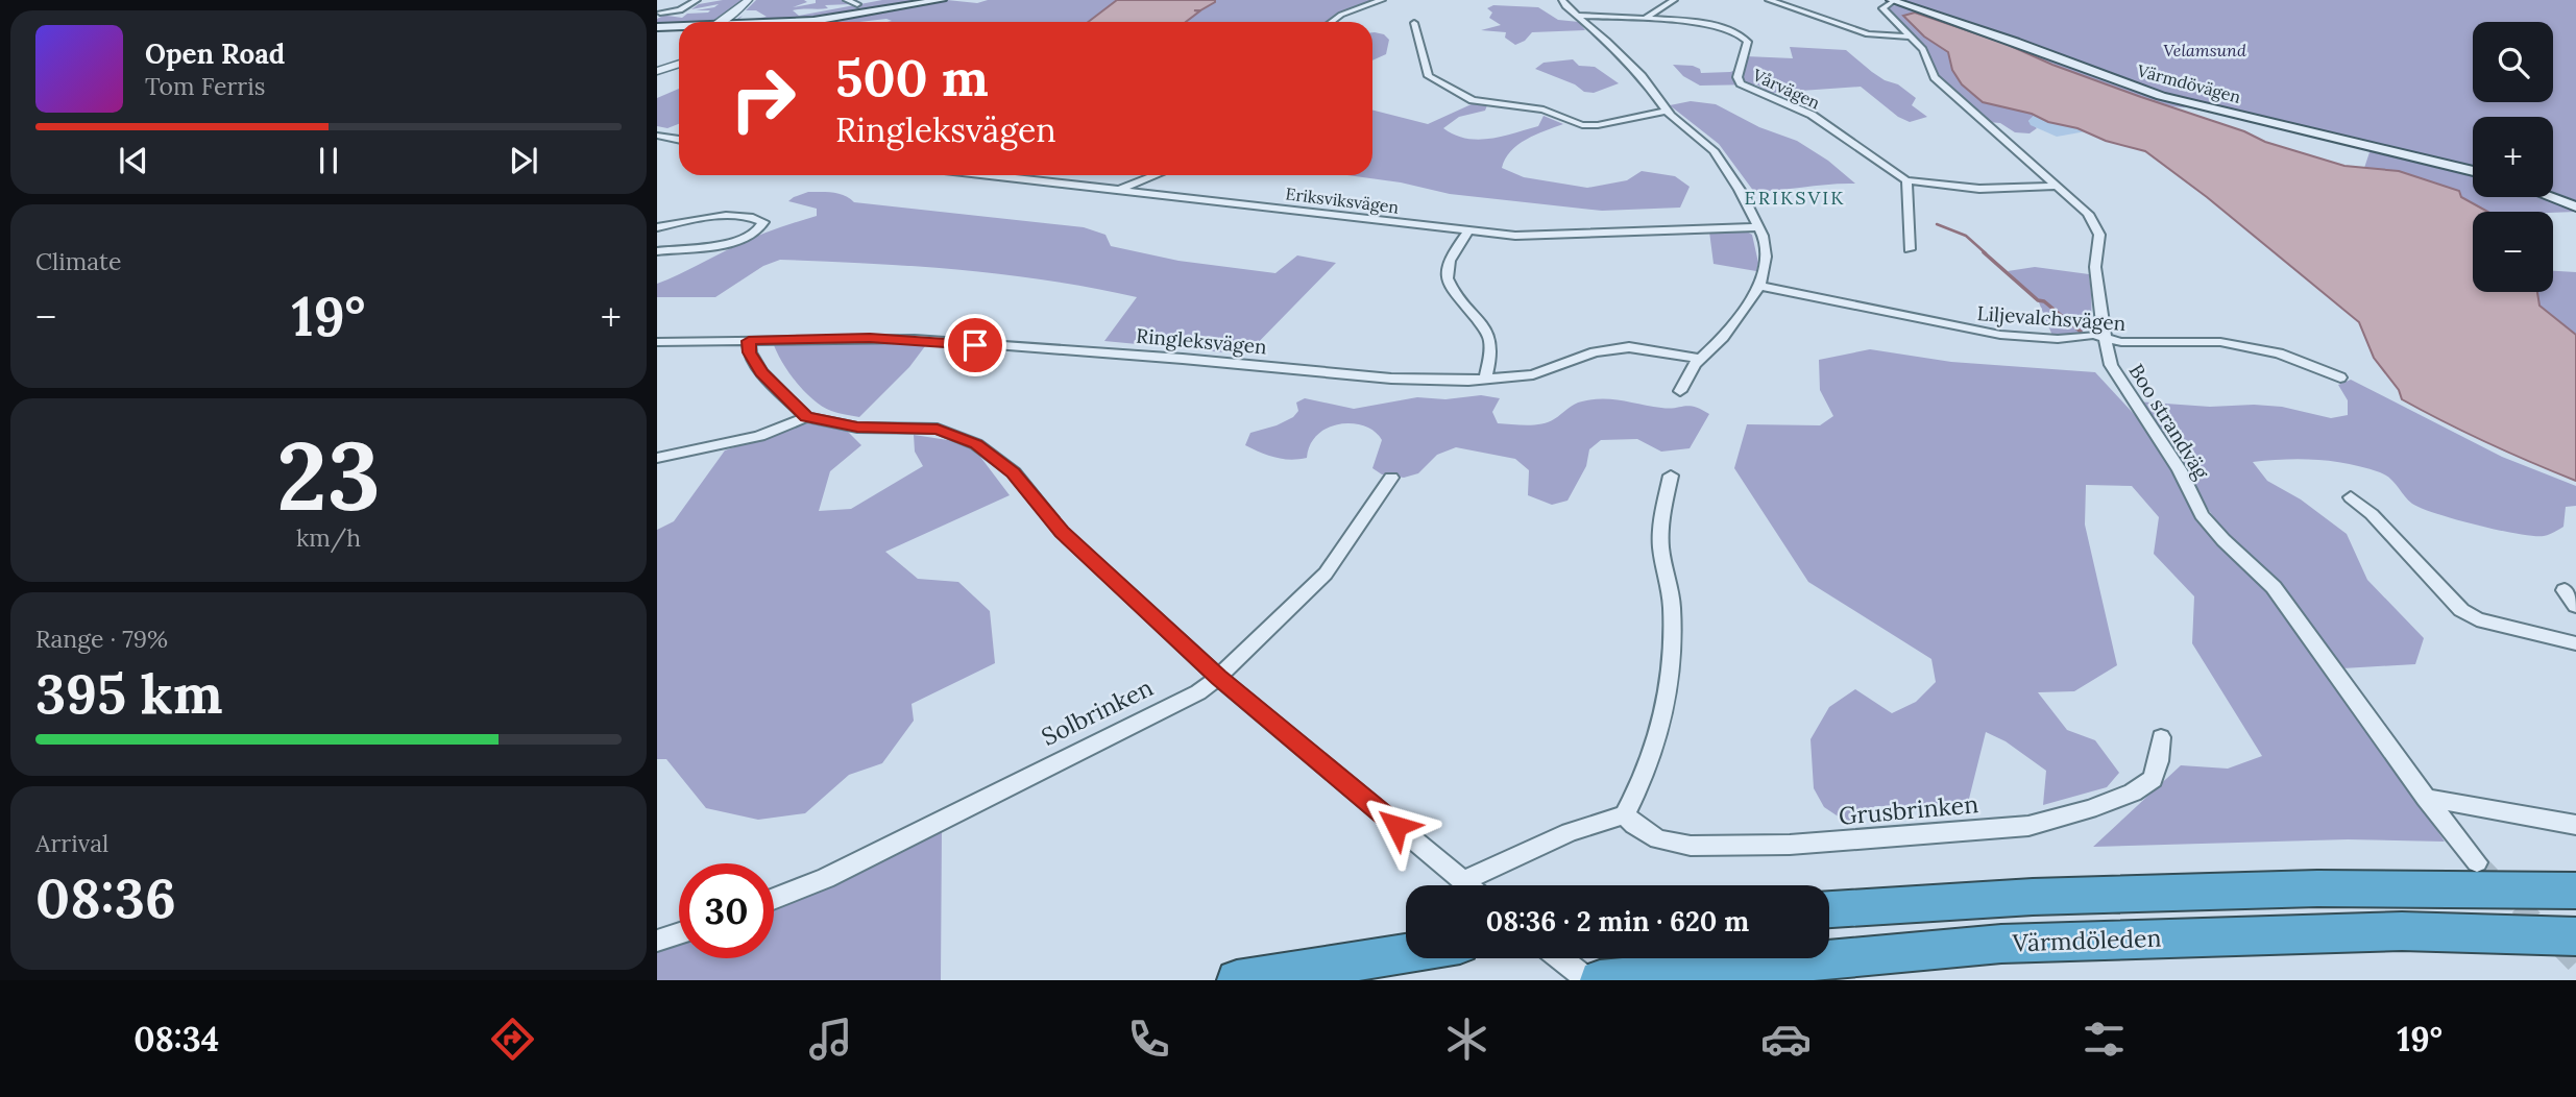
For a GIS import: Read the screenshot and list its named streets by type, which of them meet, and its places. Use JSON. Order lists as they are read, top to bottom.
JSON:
{
  "streets": {
    "highway": ["Värmdöleden"],
    "main road": ["Värmdövägen"],
    "street": [
      "Vårvägen",
      "Eriksviksvägen",
      "Liljevalchsvägen",
      "Ringleksvägen",
      "Boo strandväg",
      "Solbrinken",
      "Grusbrinken"
    ]
  },
  "crossings": [
    ["Värmdövägen", "Boo strandväg"],
    ["Liljevalchsvägen", "Boo strandväg"]
  ],
  "districts": ["ERIKSVIK"],
  "parks": ["Velamsund"],
  "page": {
    "map_buttons": ["+", "−"],
    "turn": ["500 m", "Ringleksvägen"],
    "song": ["Open Road", "Tom Ferris"],
    "tile": [
      "Climate",
      ["23", "km/h"],
      ["Range · 79%", "395 km"],
      ["Arrival", "08:36"]
    ],
    "heat": ["−", "19°", "+"],
    "limit": "30",
    "trip": "08:36 · 2 min · 620 m",
    "tabs": ["08:34", "19°"]
  }
}
